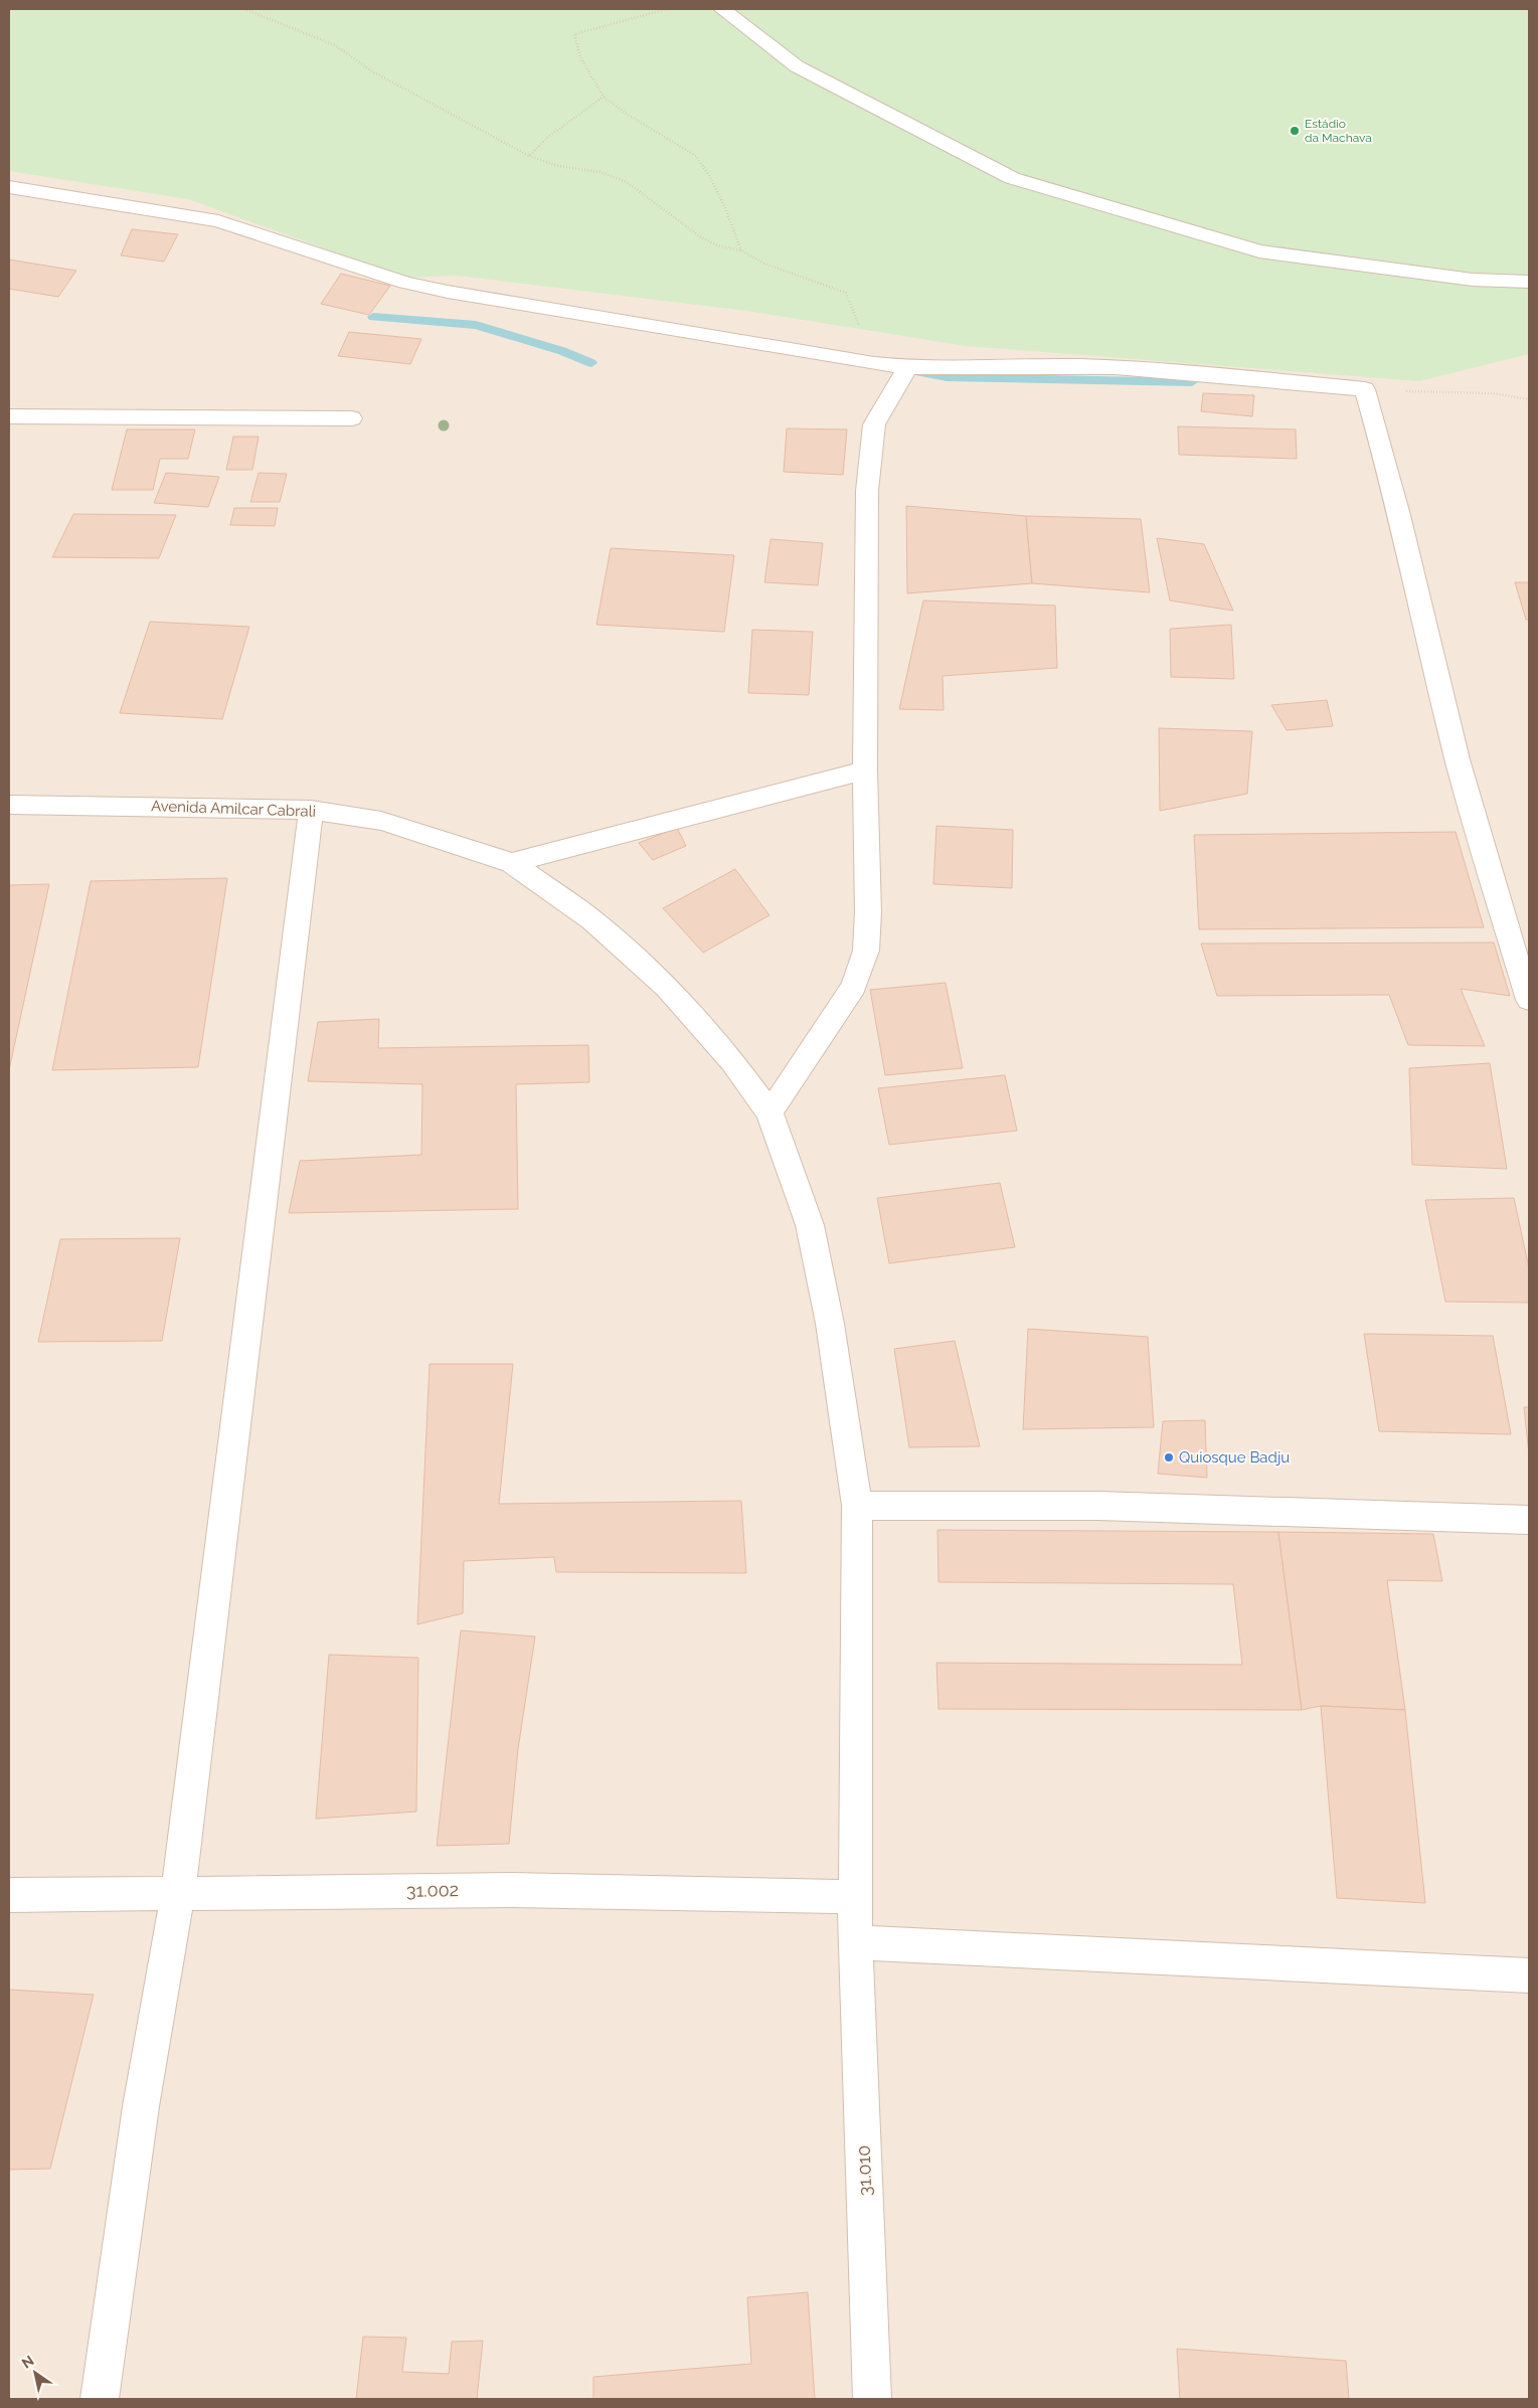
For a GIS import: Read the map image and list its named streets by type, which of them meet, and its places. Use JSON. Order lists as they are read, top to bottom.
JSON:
{
  "streets": {
    "street": ["Avenida Amilcar Cabrali", "31.002", "31.010"]
  },
  "crossings": [
    ["Avenida Amilcar Cabrali", "31.010"],
    ["31.002", "31.010"]
  ],
  "places": ["Estádio da Machava", "Quiosque Badju"],
  "north": "top left"
}
